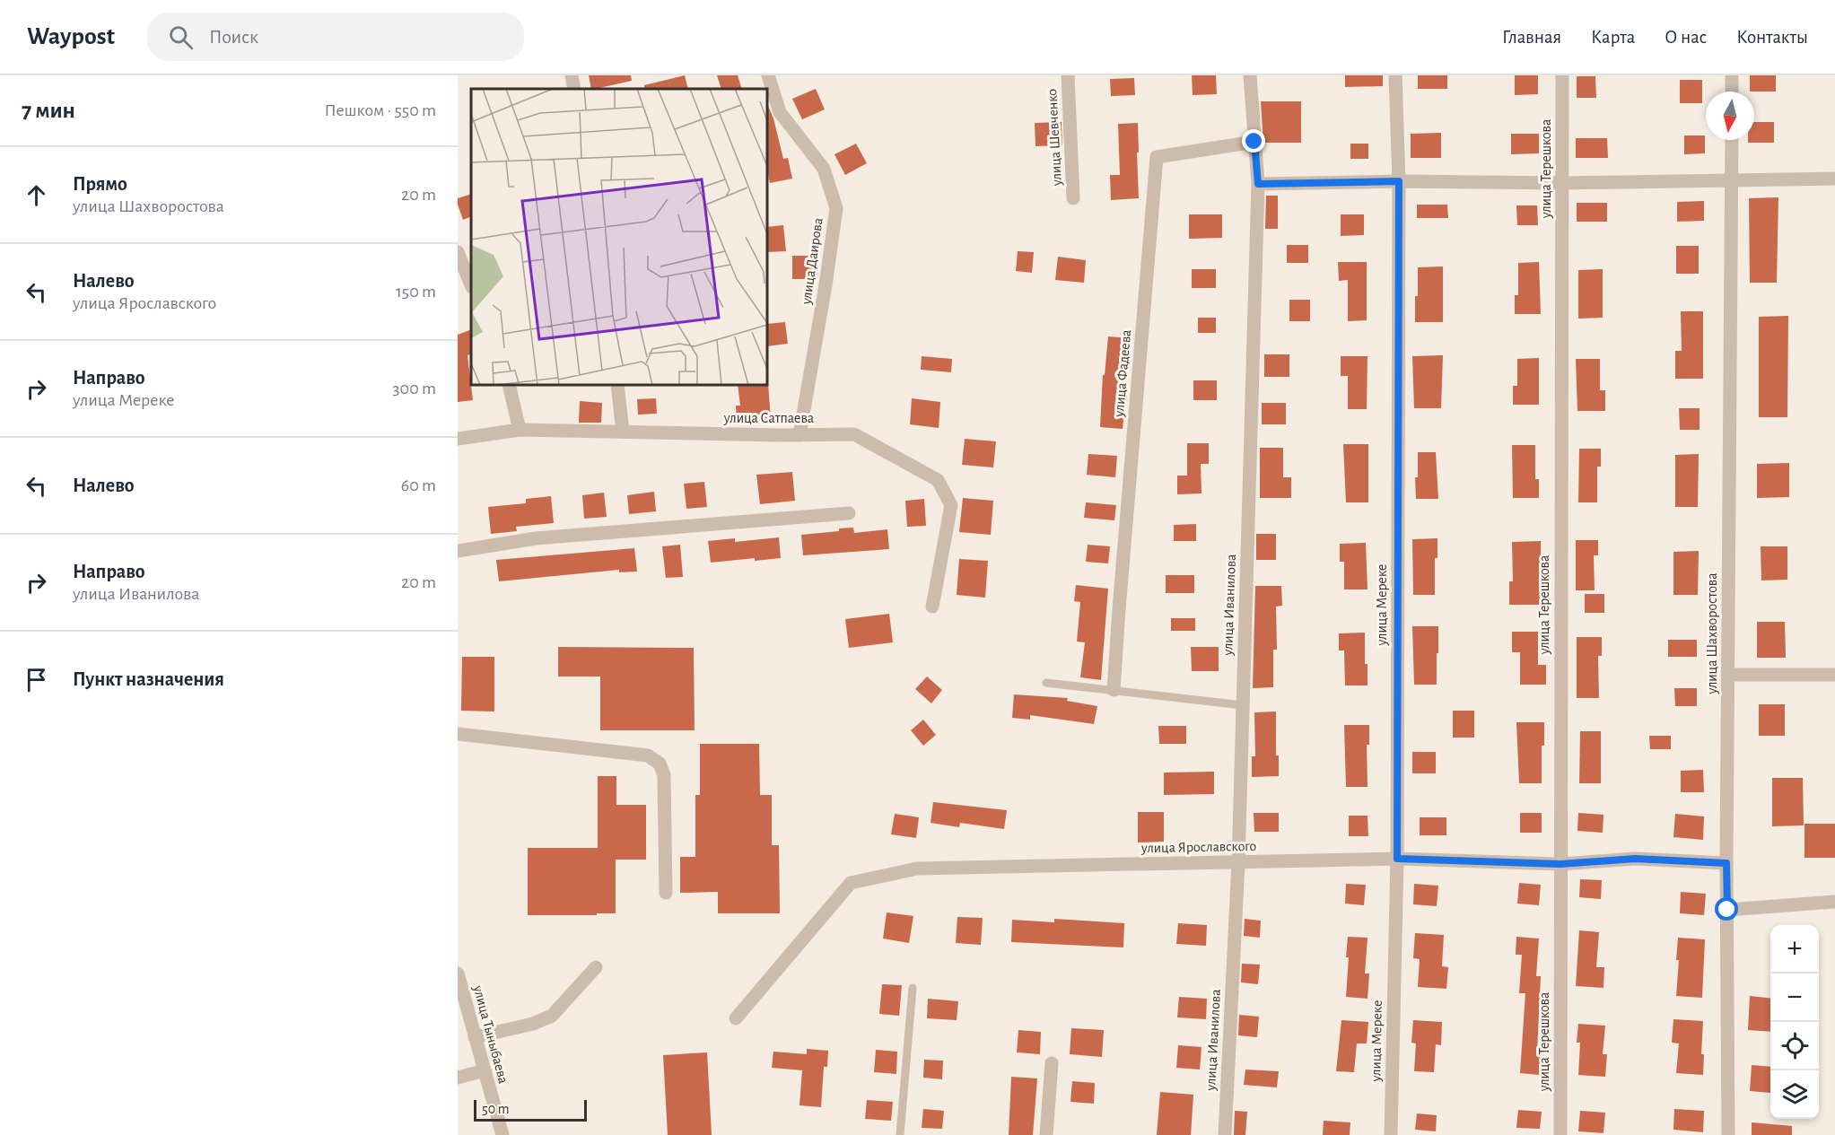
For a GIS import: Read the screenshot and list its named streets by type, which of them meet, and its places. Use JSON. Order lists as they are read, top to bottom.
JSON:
{
  "streets": {
    "street": [
      "улица Шевченко",
      "улица Терешкова",
      "улица Даирова",
      "улица Фадеева",
      "улица Сатпаева",
      "улица Иванилова",
      "улица Мереке",
      "улица Шахворостова",
      "улица Ярославского",
      "улица Тыныбаева"
    ]
  },
  "crossings": [
    ["улица Терешкова", "улица Ярославского"],
    ["улица Даирова", "улица Сатпаева"],
    ["улица Фадеева", "улица Иванилова"],
    ["улица Иванилова", "улица Ярославского"],
    ["улица Мереке", "улица Ярославского"],
    ["улица Шахворостова", "улица Ярославского"]
  ],
  "scale_bar": "50 m",
  "north": "bottom",
  "page": {
    "header": "Waypost",
    "search": "Поиск",
    "nav": [
      "Главная",
      "Карта",
      "О нас",
      "Контакты"
    ],
    "heading": ["7 мин", "Пешком · 550 m"],
    "list": [
      ["Прямо", "улица Шахворостова", "20 m"],
      ["Налево", "улица Ярославского", "150 m"],
      ["Направо", "улица Мереке", "300 m"],
      ["Налево", "60 m"],
      ["Направо", "улица Иванилова", "20 m"],
      "Пункт назначения"
    ],
    "map_buttons": ["+", "−"],
    "scale": "50 m"
  }
}
